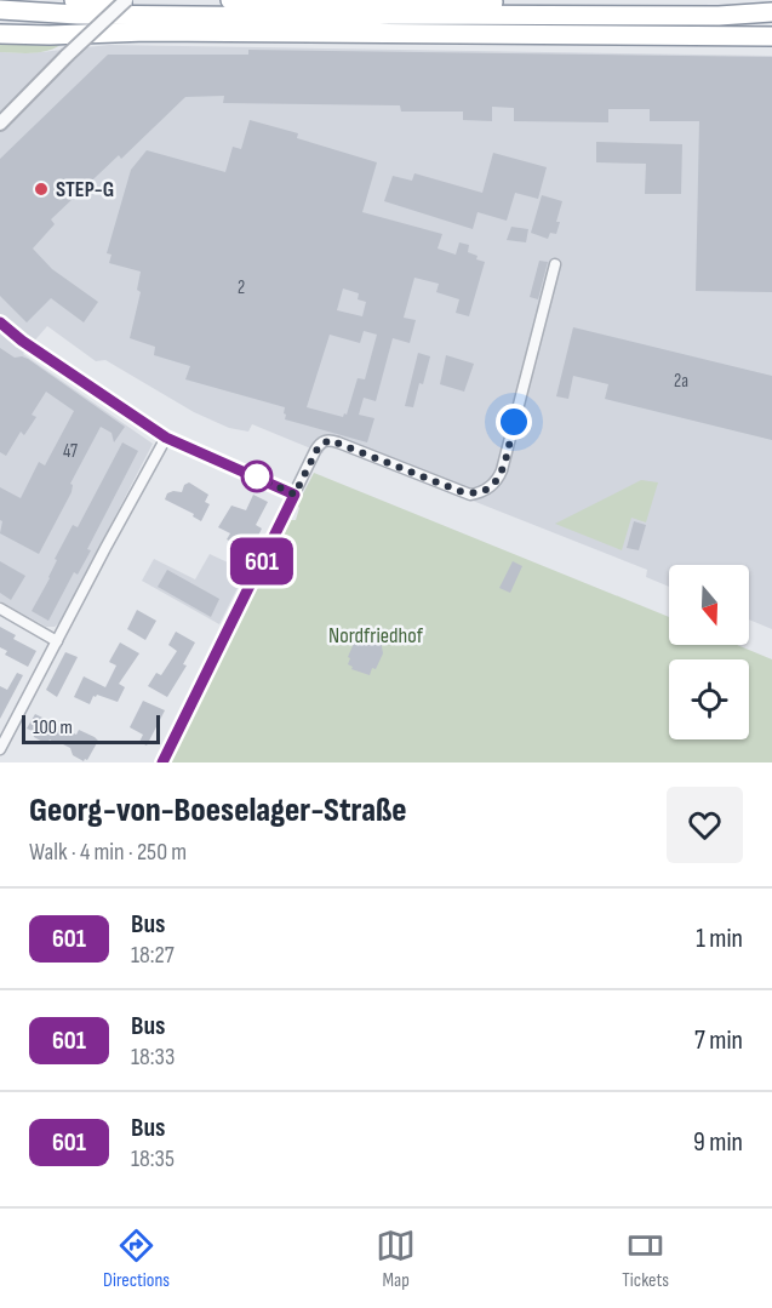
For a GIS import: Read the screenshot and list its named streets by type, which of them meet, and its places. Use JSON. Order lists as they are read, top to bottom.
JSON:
{
  "parks": ["Nordfriedhof"],
  "places": ["STEP-G"],
  "lines": ["bus line 601"],
  "house_numbers": ["2", "2a", "47"],
  "scale_bar": "100 m",
  "north": "bottom",
  "page": {
    "on_map": "601",
    "scale": "100 m",
    "heading": ["Georg-von-Boeselager-Straße", "Walk · 4 min · 250 m"],
    "list": [
      {
        "mark": "601",
        "name": "Bus",
        "note": "18:27",
        "value": "1 min"
      },
      {
        "mark": "601",
        "name": "Bus",
        "note": "18:33",
        "value": "7 min"
      },
      {
        "mark": "601",
        "name": "Bus",
        "note": "18:35",
        "value": "9 min"
      }
    ],
    "tabs": ["Directions", "Map", "Tickets"]
  }
}
